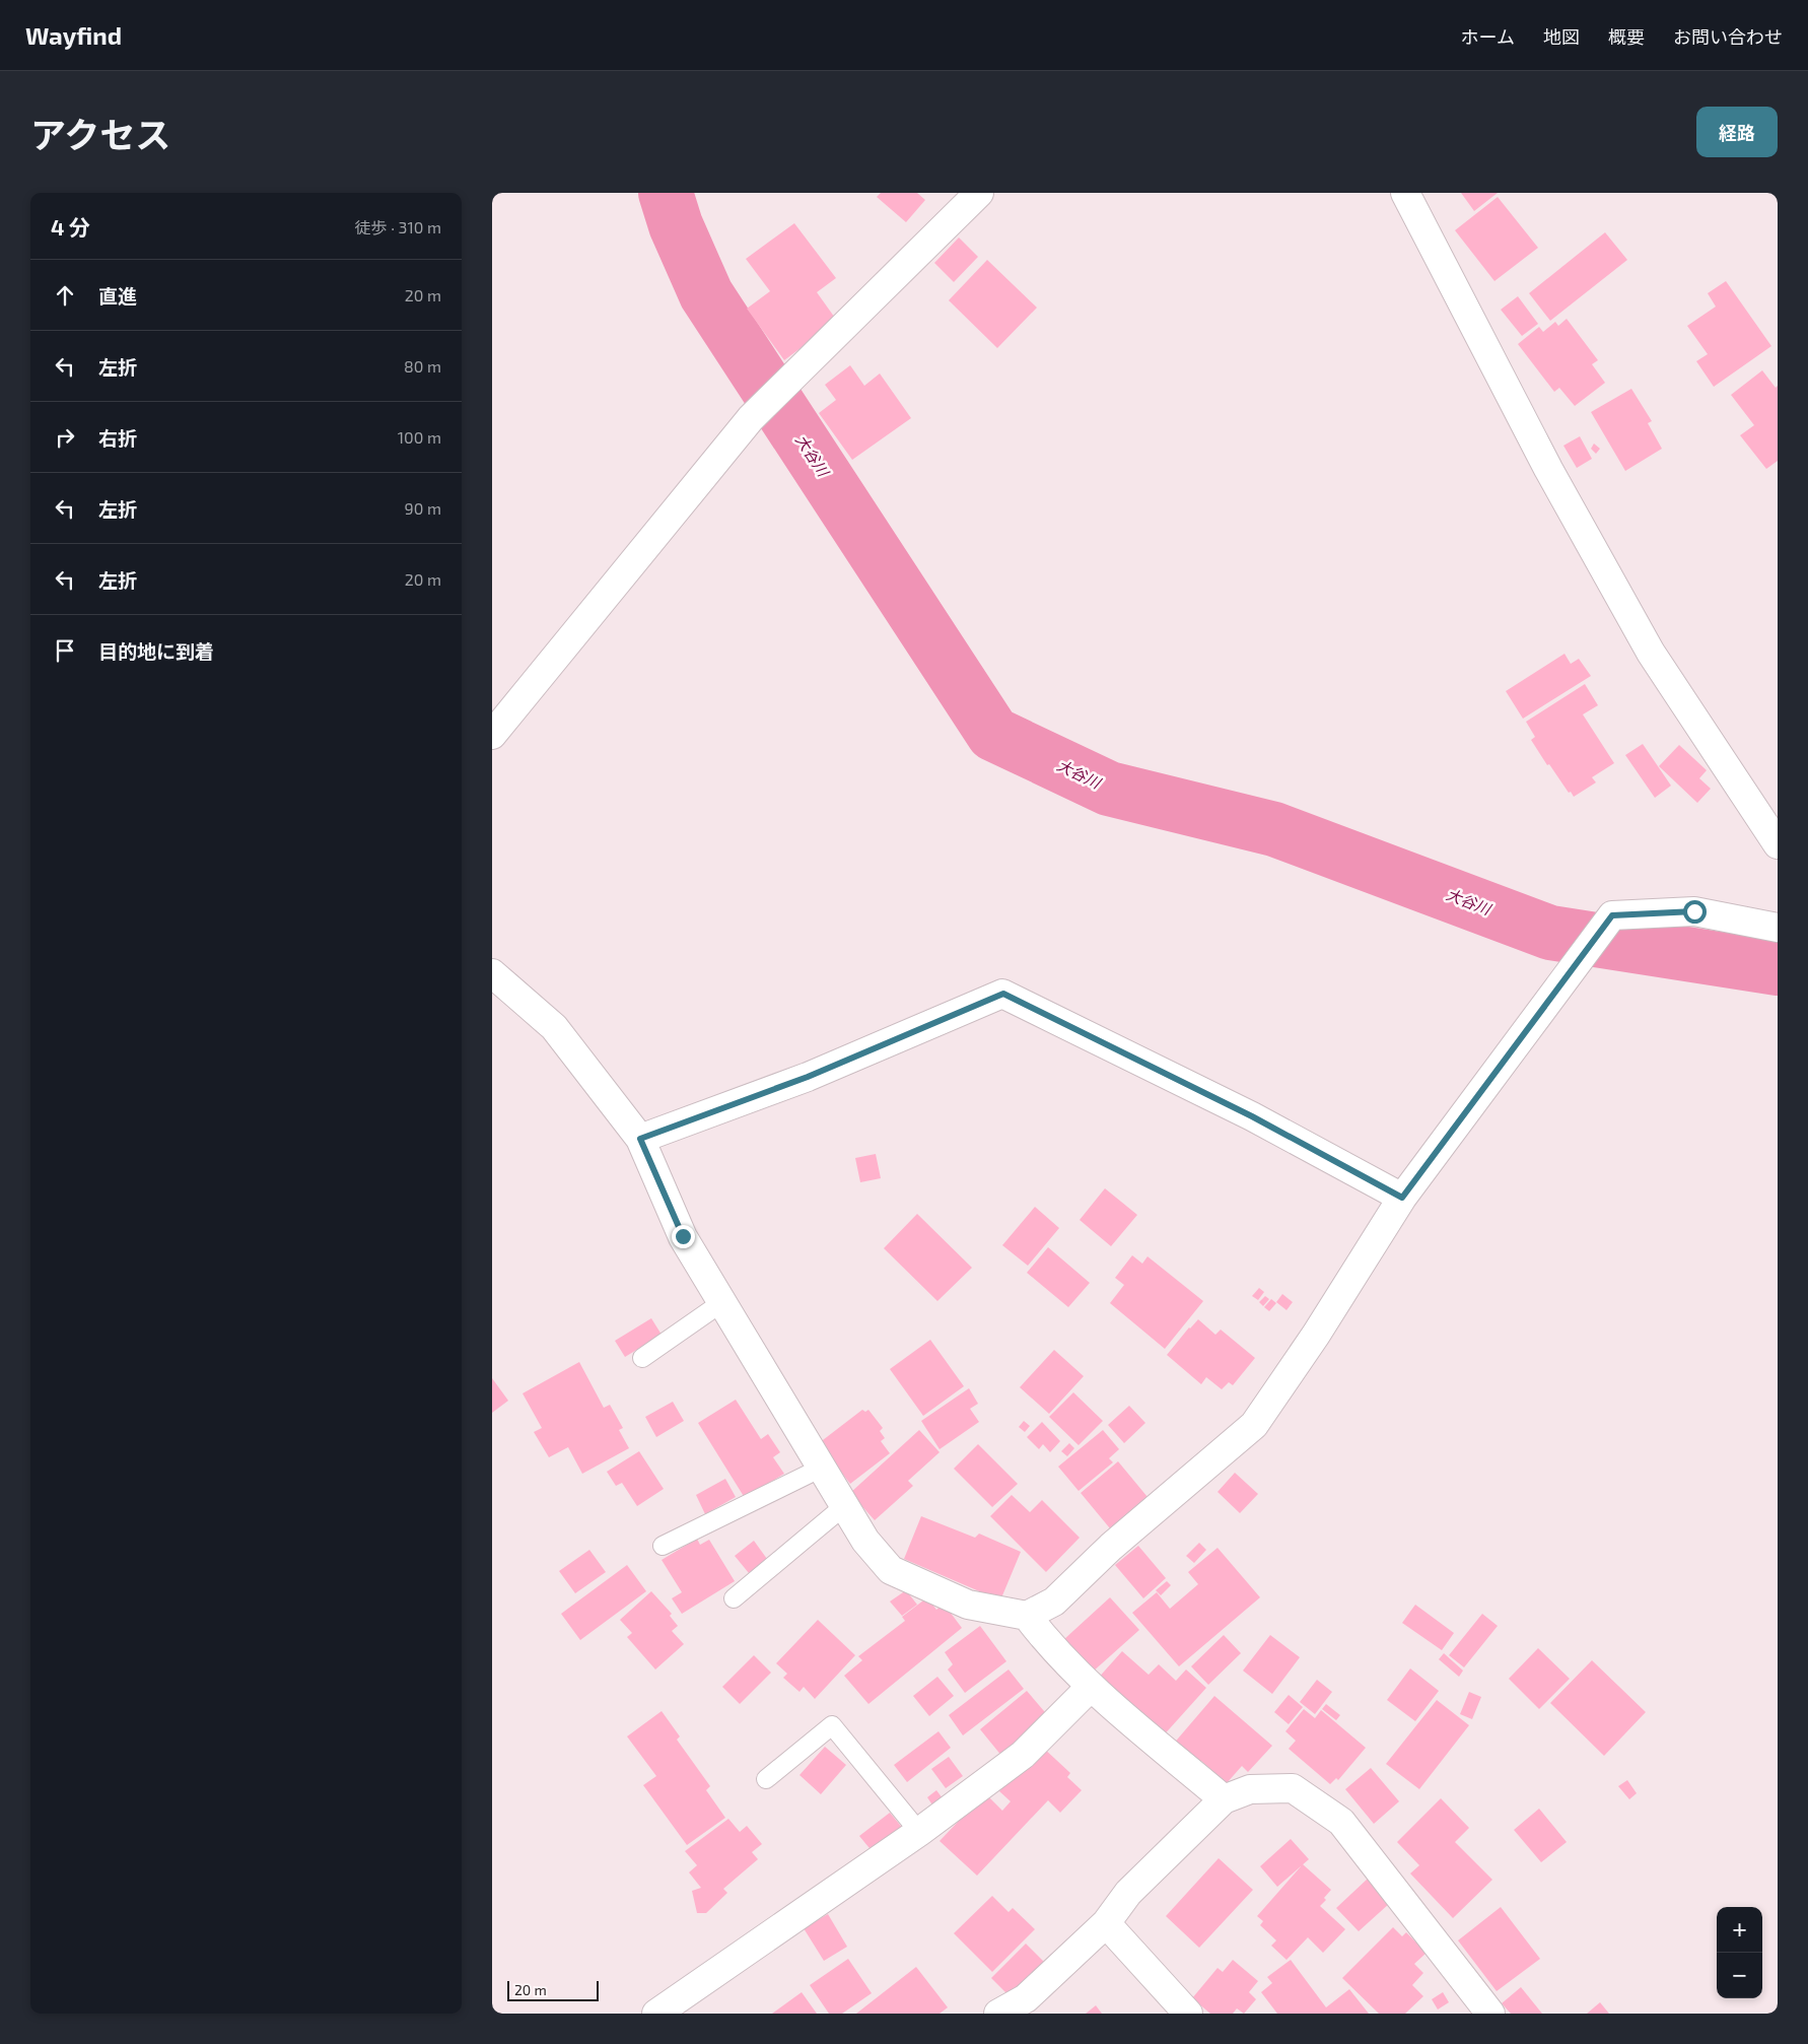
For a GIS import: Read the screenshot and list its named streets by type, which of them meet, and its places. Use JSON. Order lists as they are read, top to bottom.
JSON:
{
  "water": ["大谷川"],
  "scale_bar": "20 m",
  "page": {
    "header": "Wayfind",
    "nav": [
      "ホーム",
      "地図",
      "概要",
      "お問い合わせ"
    ],
    "title": "アクセス",
    "buttons": "経路",
    "heading": ["4 分", "徒歩 · 310 m"],
    "list": [
      ["直進", "20 m"],
      ["左折", "80 m"],
      ["右折", "100 m"],
      ["左折", "90 m"],
      ["左折", "20 m"],
      "目的地に到着"
    ],
    "map_buttons": ["+", "−"],
    "scale": "20 m"
  }
}
